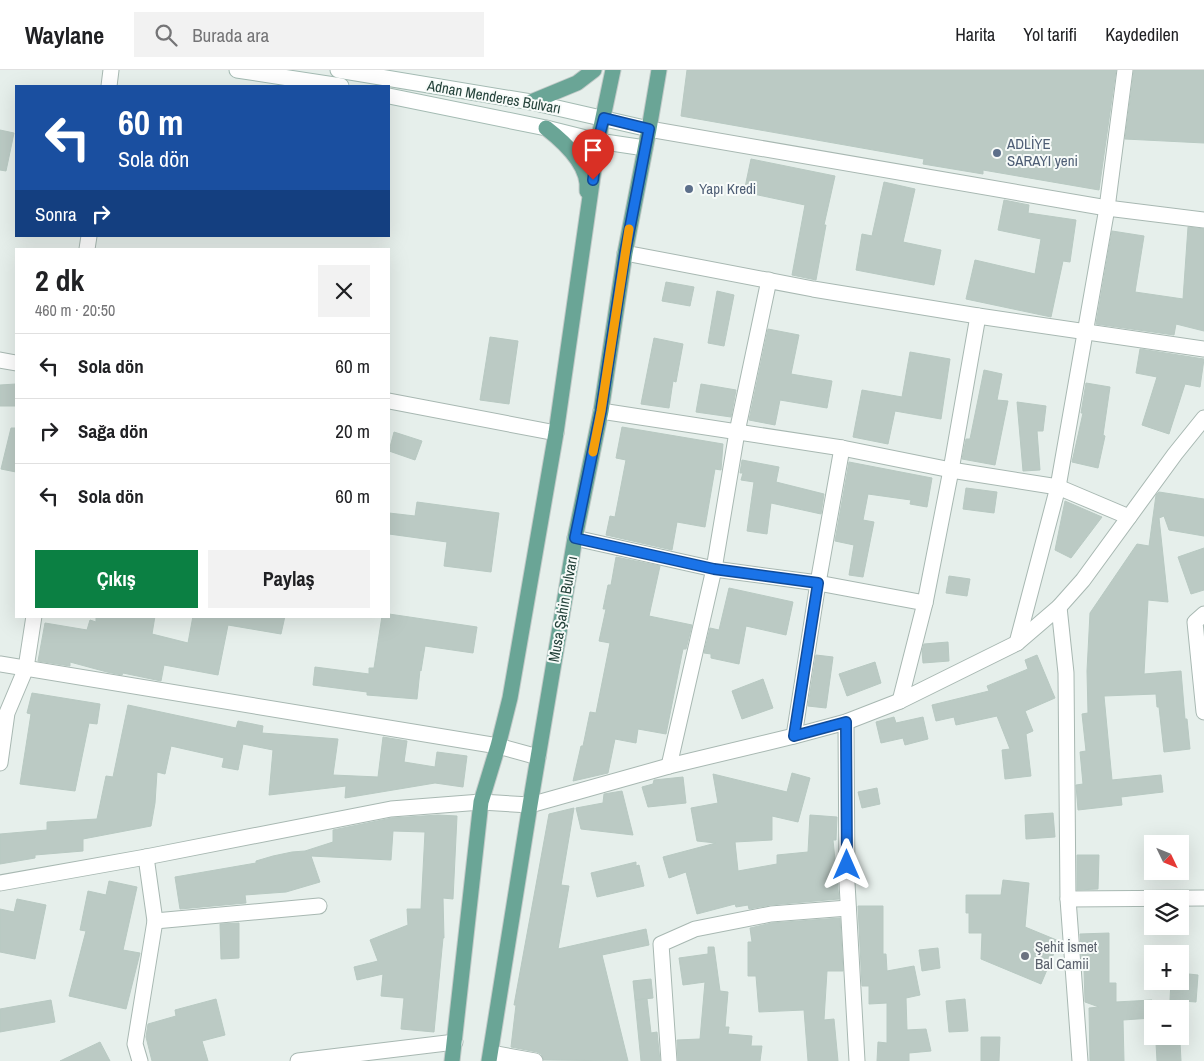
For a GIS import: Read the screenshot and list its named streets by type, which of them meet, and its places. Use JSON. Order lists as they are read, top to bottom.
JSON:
{
  "streets": {
    "main road": ["Musa Şahin Bulvarı"],
    "street": ["Adnan Menderes Bulvarı"]
  },
  "crossings": [
    ["Adnan Menderes Bulvarı", "Musa Şahin Bulvarı"]
  ],
  "places": ["ADLİYE SARAYI yeni", "Yapı Kredi", "Şehit İsmet Bal Camii"],
  "north": "bottom right",
  "page": {
    "header": "Waylane",
    "search": "Burada ara",
    "nav": ["Harita", "Yol tarifi", "Kaydedilen"],
    "turn": ["60 m", "Sola dön"],
    "then": "Sonra",
    "heading": ["2 dk", "460 m · 20:50"],
    "list": [
      {
        "name": "Sola dön",
        "value": "60 m"
      },
      {
        "name": "Sağa dön",
        "value": "20 m"
      },
      {
        "name": "Sola dön",
        "value": "60 m"
      }
    ],
    "buttons": ["Çıkış", "Paylaş"],
    "map_buttons": ["+", "−"]
  }
}
